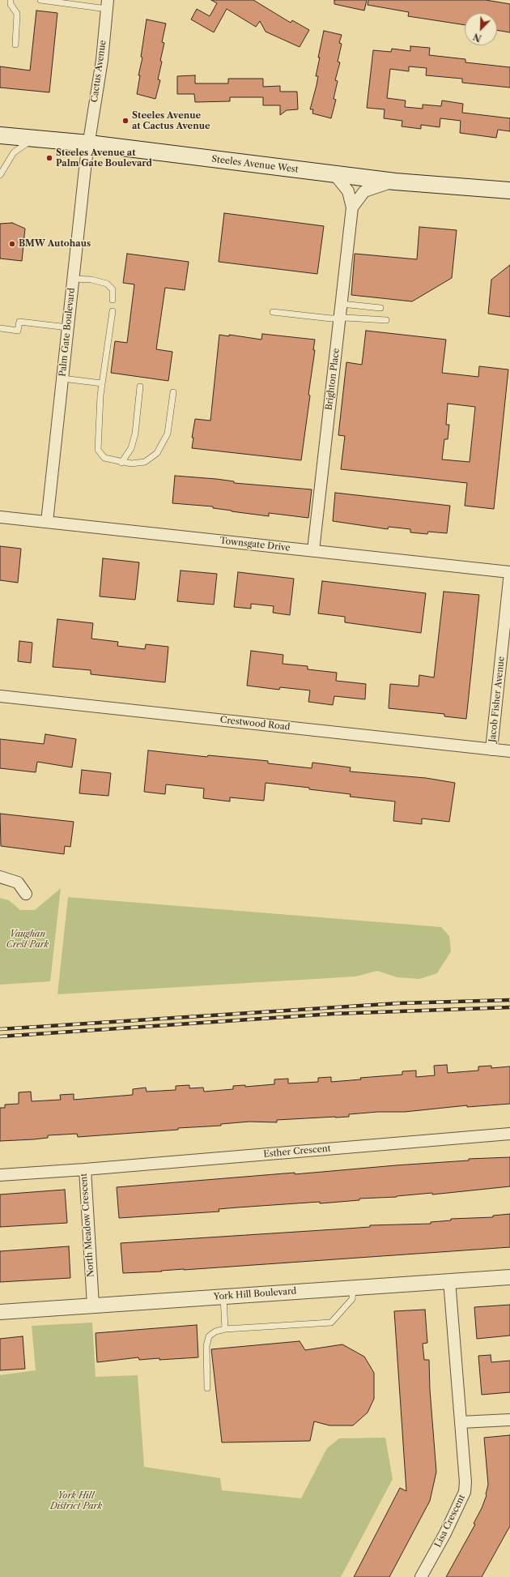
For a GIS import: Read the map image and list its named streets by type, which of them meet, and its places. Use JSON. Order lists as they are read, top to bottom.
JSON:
{
  "streets": {
    "main road": ["Steeles Avenue West"],
    "street": [
      "Cactus Avenue",
      "Palm Gate Boulevard",
      "Brighton Place",
      "Townsgate Drive",
      "Jacob Fisher Avenue",
      "Crestwood Road",
      "Esther Crescent",
      "North Meadow Crescent",
      "York Hill Boulevard",
      "Lisa Crescent"
    ]
  },
  "crossings": [
    ["Cactus Avenue", "Steeles Avenue West"],
    ["Cactus Avenue", "Palm Gate Boulevard"],
    ["Steeles Avenue West", "Palm Gate Boulevard"],
    ["Steeles Avenue West", "Brighton Place"],
    ["Palm Gate Boulevard", "Townsgate Drive"],
    ["Brighton Place", "Townsgate Drive"],
    ["Townsgate Drive", "Jacob Fisher Avenue"],
    ["Jacob Fisher Avenue", "Crestwood Road"],
    ["Esther Crescent", "North Meadow Crescent"],
    ["North Meadow Crescent", "York Hill Boulevard"],
    ["York Hill Boulevard", "Lisa Crescent"]
  ],
  "parks": ["Vaughan Crest Park", "York Hill District Park"],
  "places": ["Steeles Avenue at Cactus Avenue", "Steeles Avenue at Palm Gate Boulevard", "BMW Autohaus"],
  "north": "bottom left"
}
